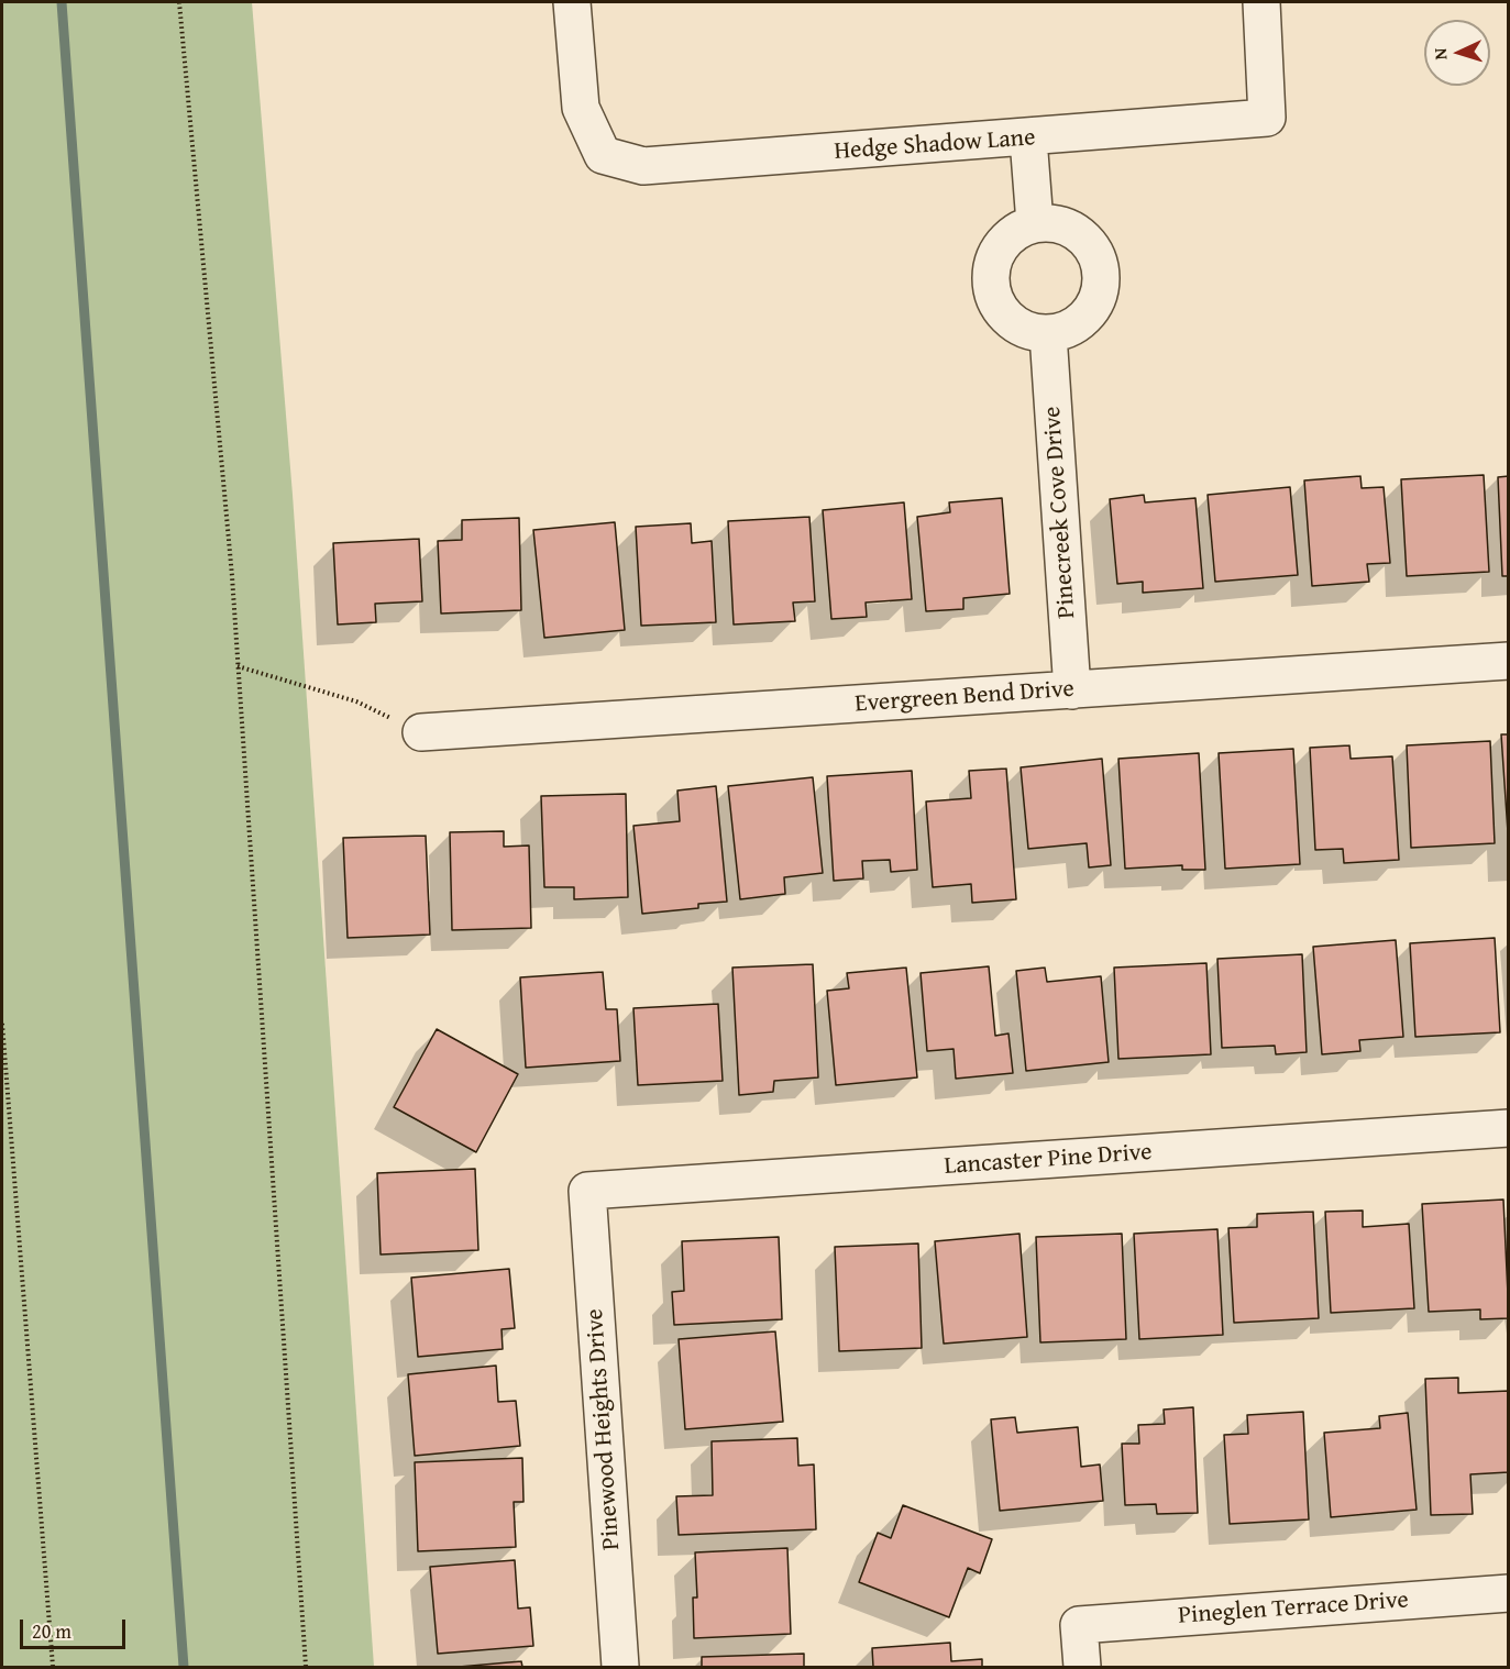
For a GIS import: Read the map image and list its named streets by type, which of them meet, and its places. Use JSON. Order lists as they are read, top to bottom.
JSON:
{
  "streets": {
    "street": [
      "Hedge Shadow Lane",
      "Pinecreek Cove Drive",
      "Evergreen Bend Drive",
      "Lancaster Pine Drive",
      "Pinewood Heights Drive",
      "Pineglen Terrace Drive"
    ]
  },
  "crossings": [
    ["Pinecreek Cove Drive", "Evergreen Bend Drive"],
    ["Lancaster Pine Drive", "Pinewood Heights Drive"]
  ],
  "scale_bar": "20 m",
  "north": "left"
}
